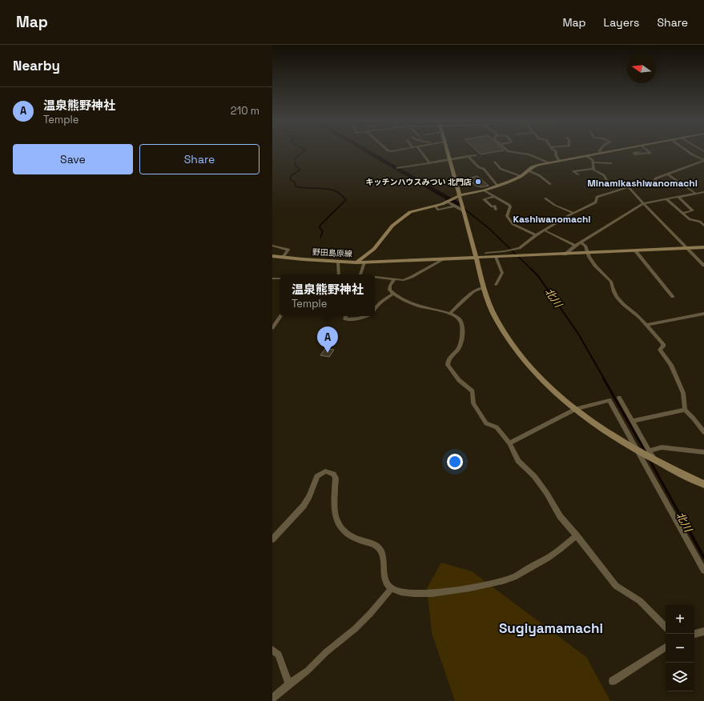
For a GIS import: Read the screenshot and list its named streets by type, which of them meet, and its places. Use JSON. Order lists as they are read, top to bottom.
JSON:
{
  "streets": {
    "street": ["野田島原線"]
  },
  "districts": ["Minamikashiwanomachi", "Kashiwanomachi", "Sugiyamamachi"],
  "water": ["北川"],
  "places": ["キッチンハウスみつい 北門店"],
  "north": "left",
  "page": {
    "header": "Map",
    "nav": ["Map", "Layers", "Share"],
    "heading": "Nearby",
    "list": [
      {
        "mark": "A",
        "name": "温泉熊野神社",
        "note": "Temple",
        "value": "210 m"
      }
    ],
    "buttons": ["Save", "Share"],
    "popup": ["温泉熊野神社", "Temple"],
    "pins": "A",
    "map_buttons": ["+", "−"]
  }
}
